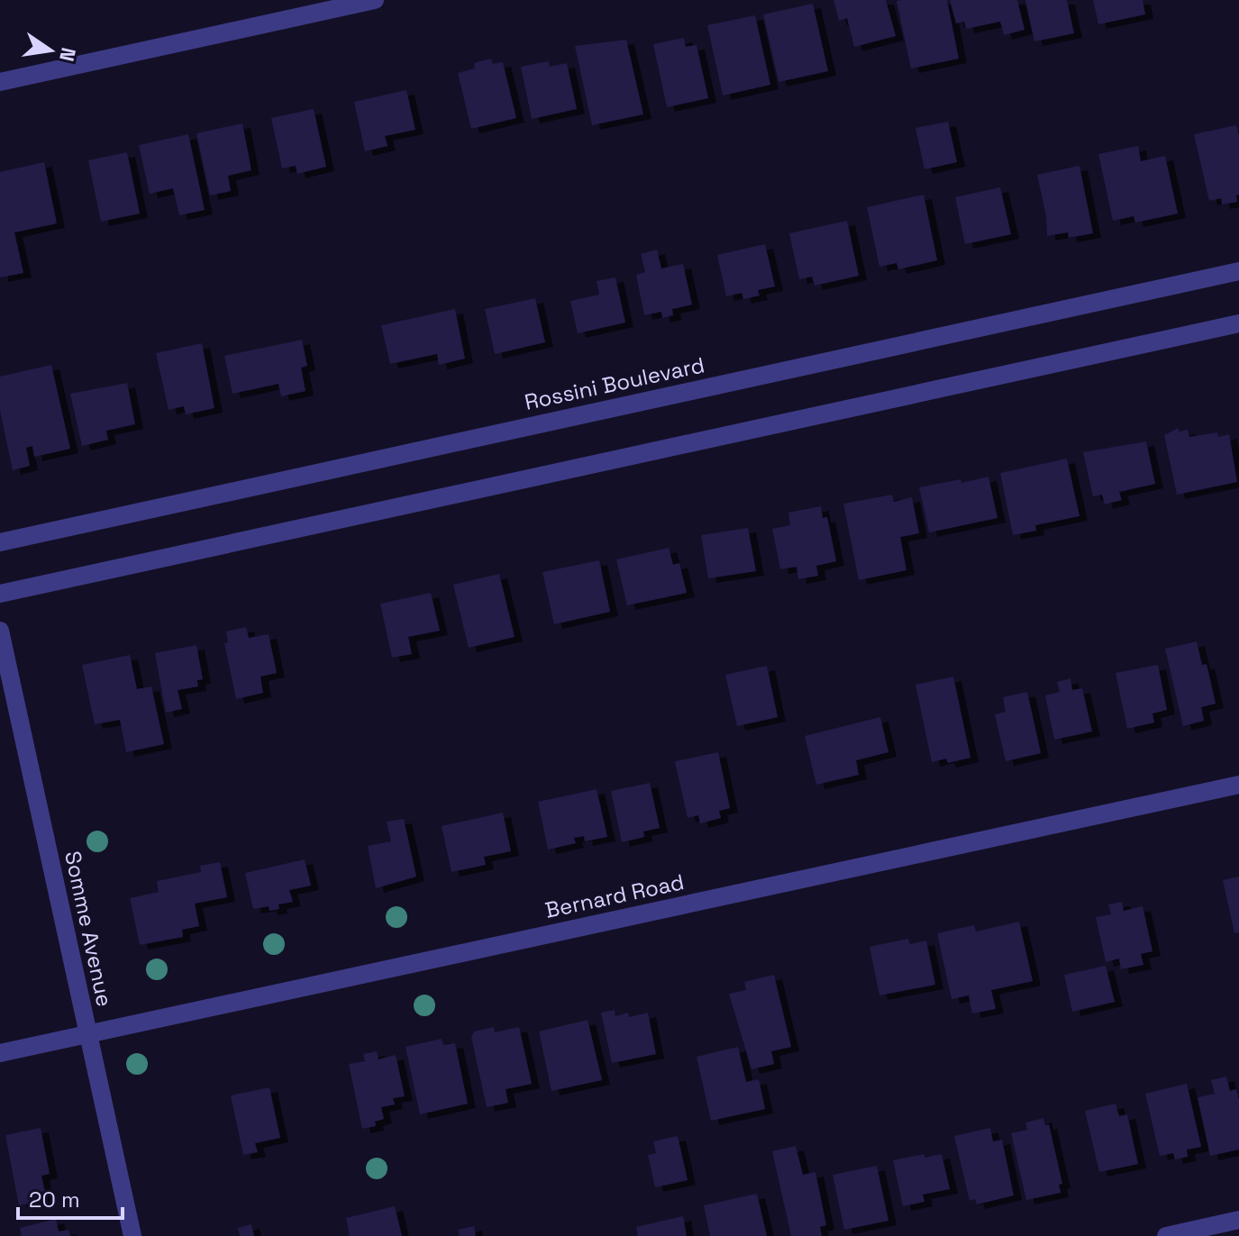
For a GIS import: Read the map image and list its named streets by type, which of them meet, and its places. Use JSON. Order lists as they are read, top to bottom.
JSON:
{
  "streets": {
    "street": ["Rossini Boulevard", "Bernard Road", "Somme Avenue"]
  },
  "crossings": [
    ["Bernard Road", "Somme Avenue"]
  ],
  "scale_bar": "20 m",
  "north": "right"
}
